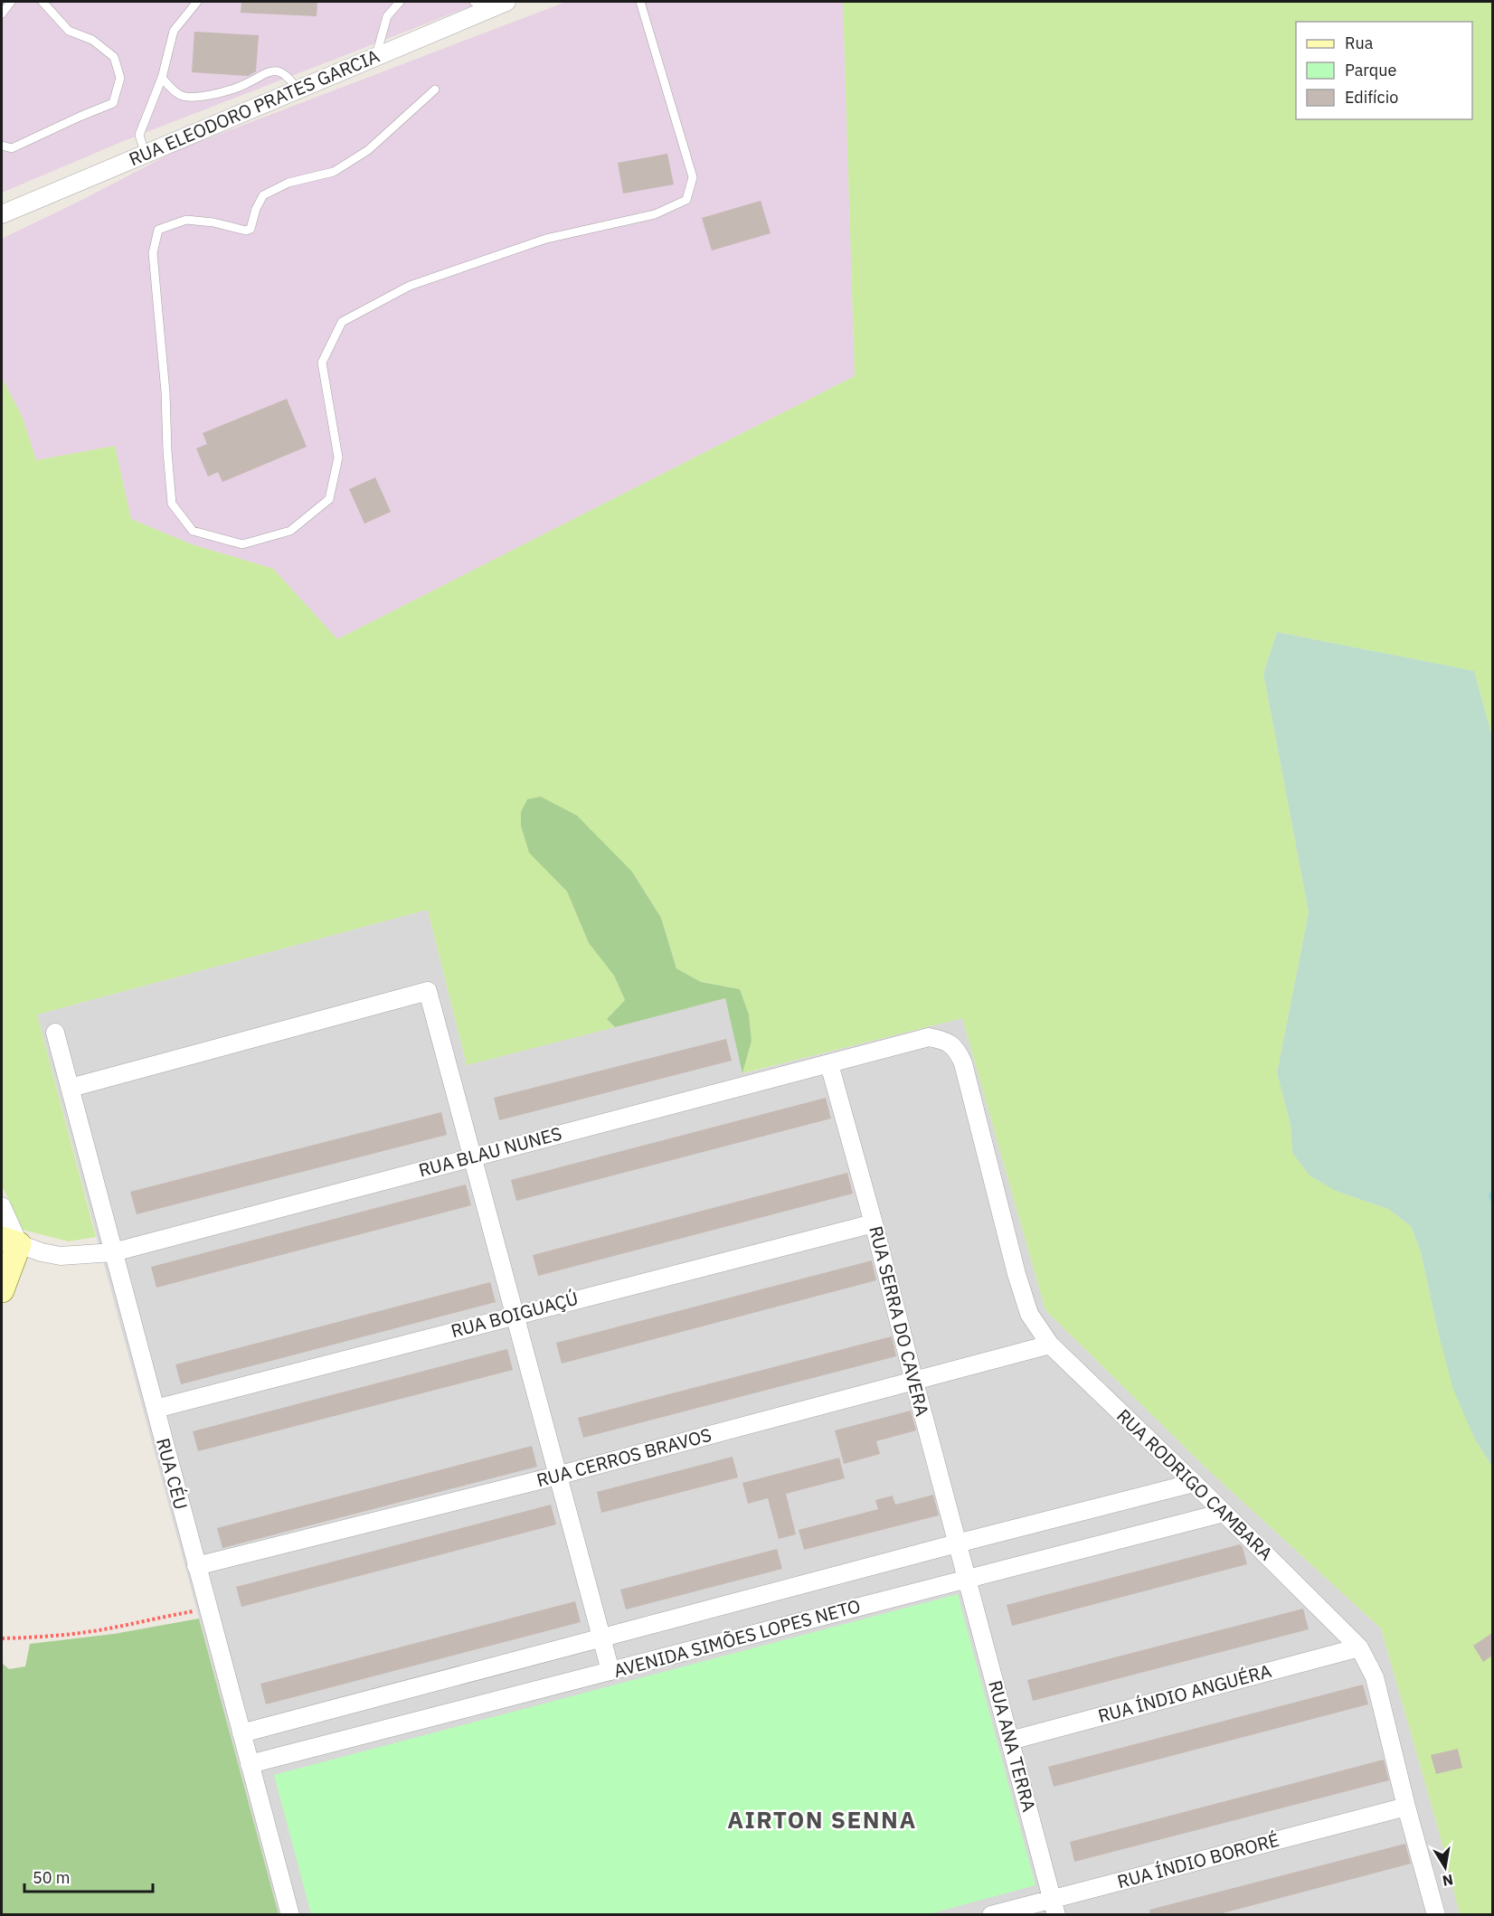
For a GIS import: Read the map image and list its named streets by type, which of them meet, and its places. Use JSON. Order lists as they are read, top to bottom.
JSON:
{
  "streets": {
    "street": [
      "RUA ELEODORO PRATES GARCIA",
      "RUA BLAU NUNES",
      "RUA BOIGUAÇÚ",
      "RUA SERRA DO CAVERA",
      "RUA CERROS BRAVOS",
      "RUA CÉU",
      "RUA RODRIGO CAMBARA",
      "AVENIDA SIMÕES LOPES NETO",
      "RUA ÍNDIO ANGUÉRA",
      "RUA ANA TERRA",
      "RUA ÍNDIO BORORÉ"
    ]
  },
  "crossings": [
    ["RUA BLAU NUNES", "RUA SERRA DO CAVERA"],
    ["RUA BLAU NUNES", "RUA CÉU"],
    ["RUA BLAU NUNES", "RUA RODRIGO CAMBARA"],
    ["RUA BOIGUAÇÚ", "RUA SERRA DO CAVERA"],
    ["RUA BOIGUAÇÚ", "RUA CÉU"],
    ["RUA SERRA DO CAVERA", "RUA CERROS BRAVOS"],
    ["RUA SERRA DO CAVERA", "AVENIDA SIMÕES LOPES NETO"],
    ["RUA SERRA DO CAVERA", "RUA ANA TERRA"],
    ["RUA CERROS BRAVOS", "RUA CÉU"],
    ["RUA CERROS BRAVOS", "RUA RODRIGO CAMBARA"],
    ["RUA CÉU", "AVENIDA SIMÕES LOPES NETO"],
    ["RUA RODRIGO CAMBARA", "AVENIDA SIMÕES LOPES NETO"],
    ["RUA RODRIGO CAMBARA", "RUA ÍNDIO ANGUÉRA"],
    ["RUA RODRIGO CAMBARA", "RUA ÍNDIO BORORÉ"],
    ["AVENIDA SIMÕES LOPES NETO", "RUA ANA TERRA"],
    ["RUA ÍNDIO ANGUÉRA", "RUA ANA TERRA"],
    ["RUA ANA TERRA", "RUA ÍNDIO BORORÉ"]
  ],
  "districts": ["AIRTON SENNA"],
  "legend": ["Rua", "Parque", "Edifício"],
  "scale_bar": "50 m",
  "north": "bottom"
}
